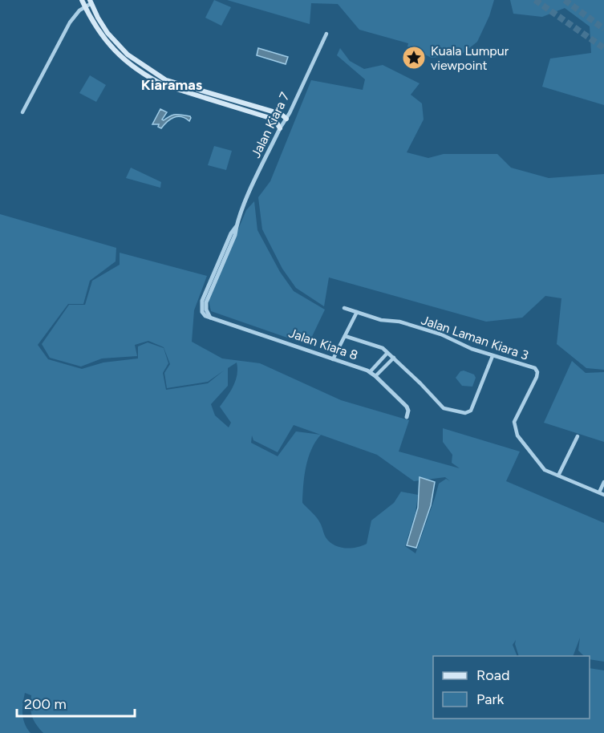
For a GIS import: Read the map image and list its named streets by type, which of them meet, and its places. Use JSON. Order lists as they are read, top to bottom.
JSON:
{
  "streets": {
    "street": ["Jalan Kiara 7", "Jalan Laman Kiara 3", "Jalan Kiara 8"]
  },
  "crossings": [
    ["Jalan Kiara 7", "Jalan Kiara 8"]
  ],
  "districts": ["Kiaramas"],
  "places": {
    "place": ["Kuala Lumpur viewpoint"]
  },
  "legend": ["Road", "Park"],
  "scale_bar": "200 m"
}
